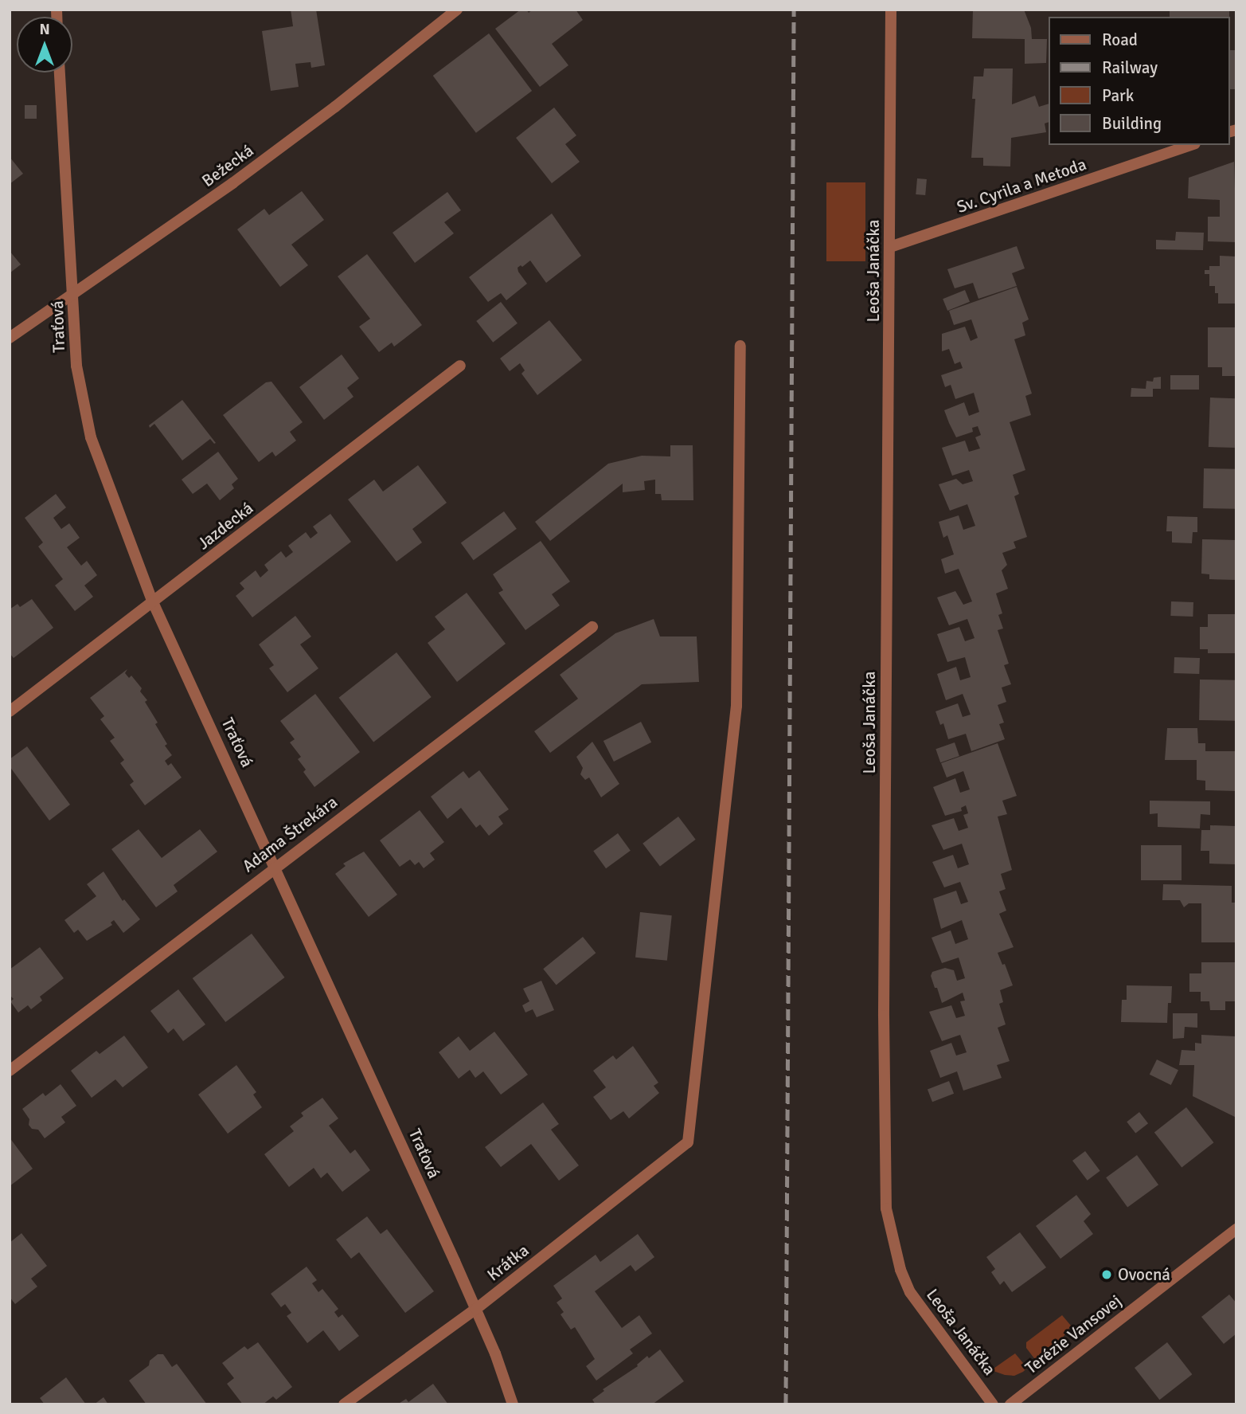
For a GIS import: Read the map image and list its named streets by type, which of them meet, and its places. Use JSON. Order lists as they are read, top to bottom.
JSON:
{
  "streets": {
    "street": [
      "Bežecká",
      "Sv. Cyrila a Metoda",
      "Leoša Janáčka",
      "Traťová",
      "Jazdecká",
      "Adama Štrekára",
      "Krátka",
      "Terézie Vansovej"
    ]
  },
  "crossings": [
    ["Bežecká", "Traťová"],
    ["Sv. Cyrila a Metoda", "Leoša Janáčka"],
    ["Traťová", "Jazdecká"],
    ["Traťová", "Adama Štrekára"],
    ["Traťová", "Krátka"]
  ],
  "places": ["Ovocná"],
  "legend": [
    "Road",
    "Railway",
    "Park",
    "Building"
  ],
  "north": "top"
}
